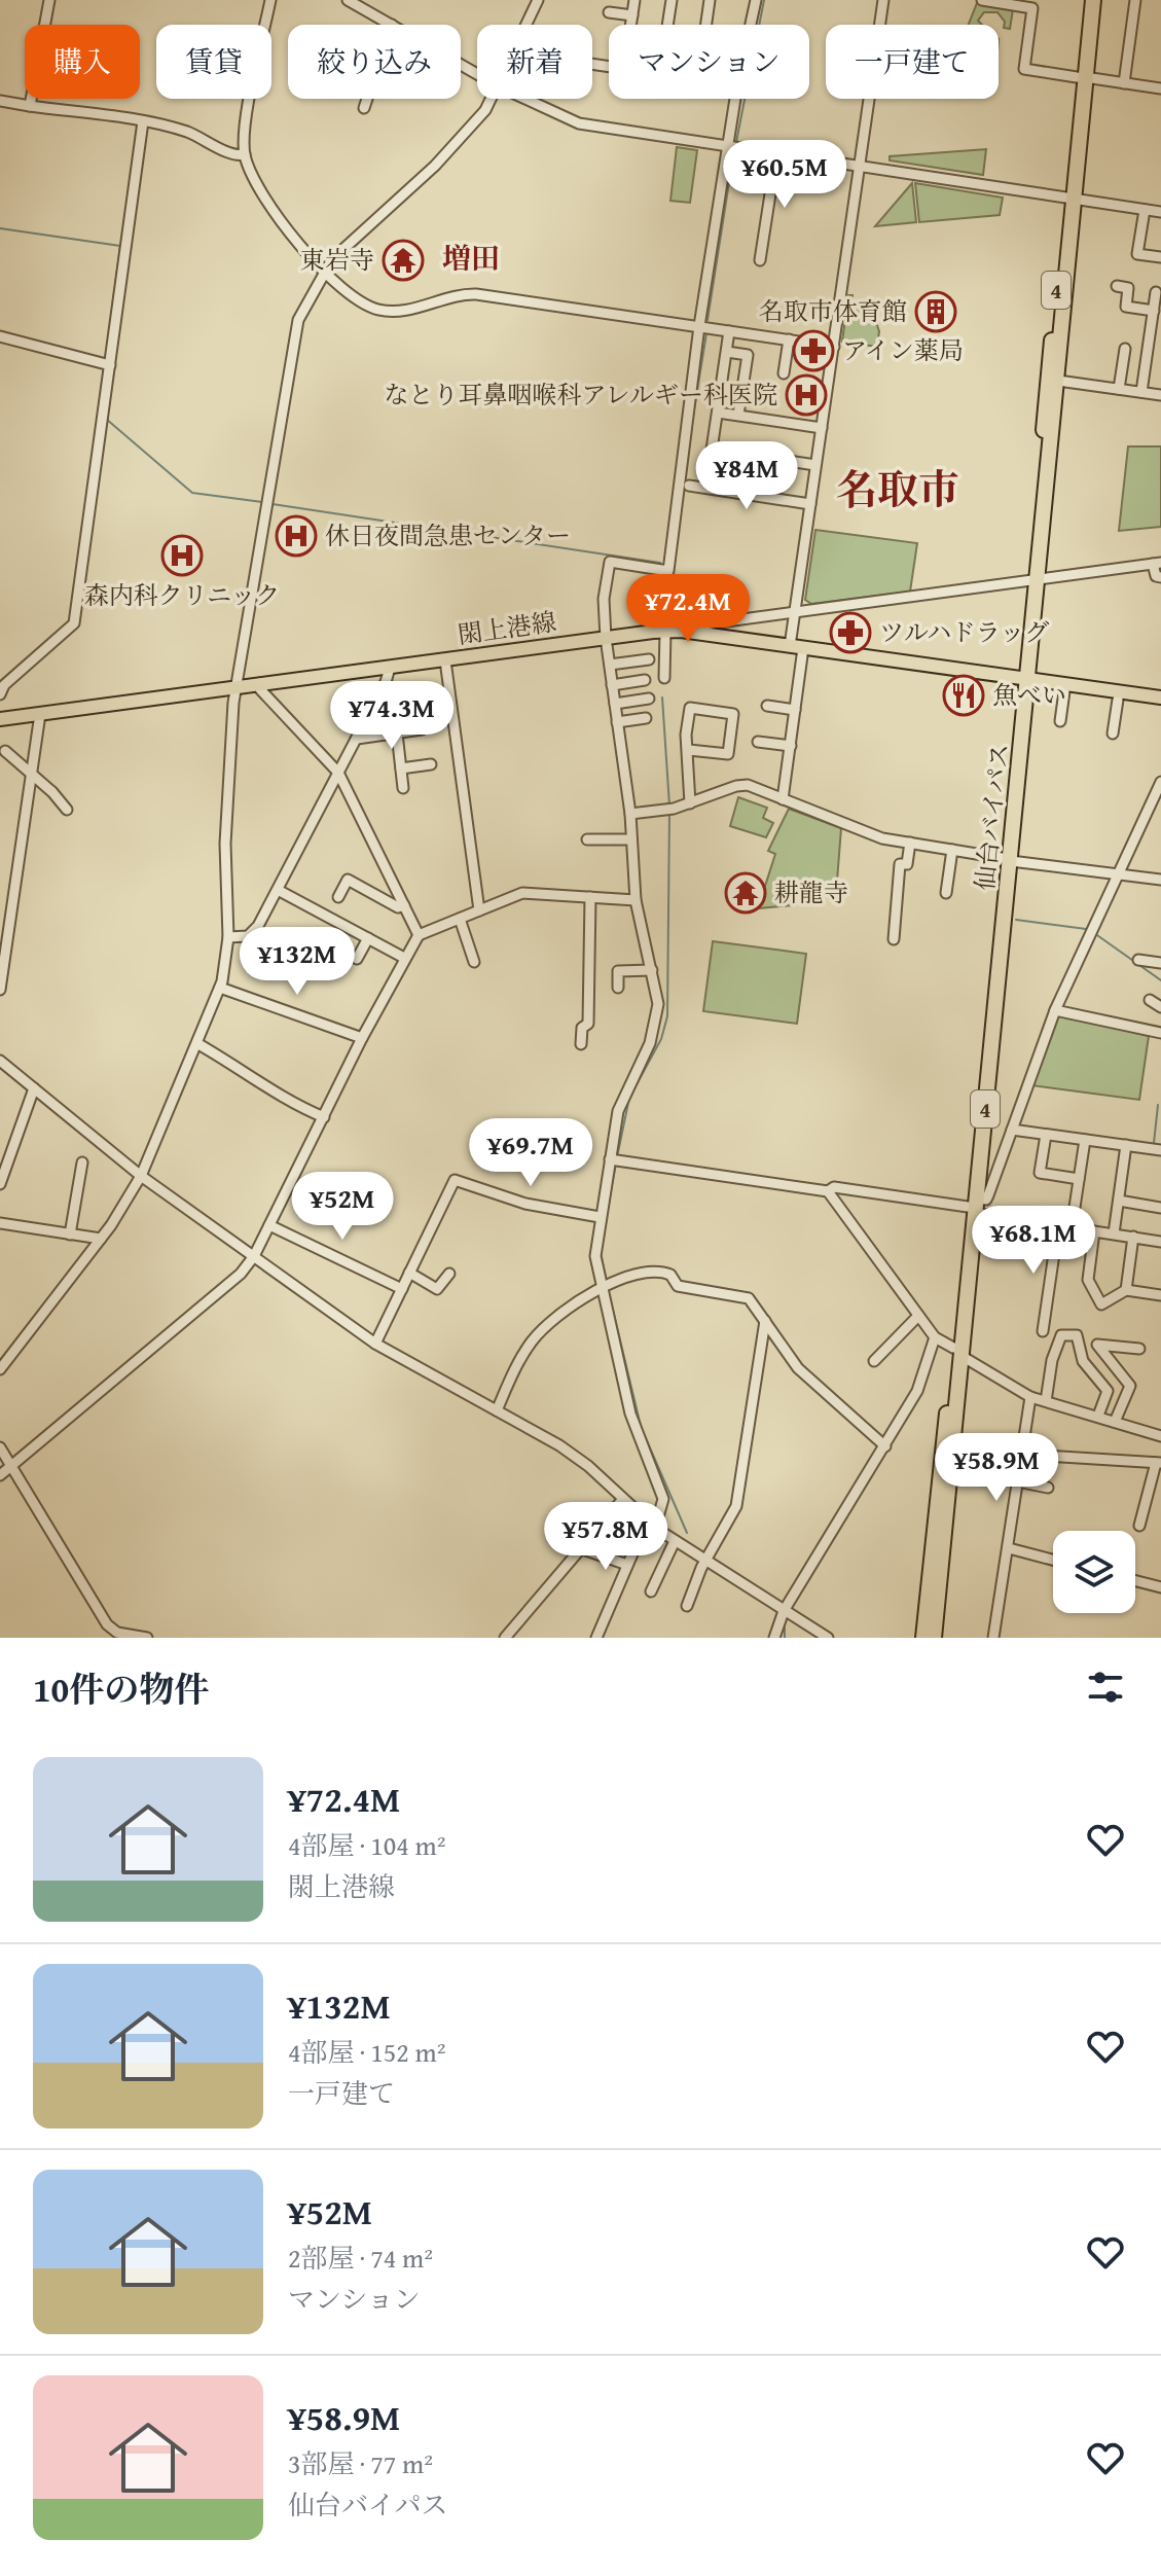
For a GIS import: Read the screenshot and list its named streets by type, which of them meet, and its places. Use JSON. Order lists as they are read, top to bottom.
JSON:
{
  "streets": {
    "highway": ["4", "仙台バイパス"],
    "main road": ["閖上港線"]
  },
  "crossings": [
    ["閖上港線", "仙台バイパス"]
  ],
  "districts": ["増田", "名取市"],
  "places": {
    "temple": ["東岩寺", "耕龍寺"],
    "building": ["名取市体育館"],
    "pharmacy": ["アイン薬局", "ツルハドラッグ"],
    "hospital": ["なとり耳鼻咽喉科アレルギー科医院", "休日夜間急患センター", "森内科クリニック"],
    "restaurant": ["魚べい"]
  },
  "page": {
    "chip": [
      "購入",
      "賃貸",
      "絞り込み",
      "新着",
      "マンション",
      "一戸建て"
    ],
    "price": [
      "¥60.5M",
      "¥84M",
      "¥72.4M",
      "¥74.3M",
      "¥132M",
      "¥69.7M",
      "¥52M",
      "¥68.1M",
      "¥58.9M",
      "¥57.8M"
    ],
    "heading": "10件の物件",
    "list": [
      {
        "name": "¥72.4M",
        "note": "4部屋 · 104 m² · 閖上港線"
      },
      {
        "name": "¥132M",
        "note": "4部屋 · 152 m² · 一戸建て"
      },
      {
        "name": "¥52M",
        "note": "2部屋 · 74 m² · マンション"
      },
      {
        "name": "¥58.9M",
        "note": "3部屋 · 77 m² · 仙台バイパス"
      }
    ]
  }
}
